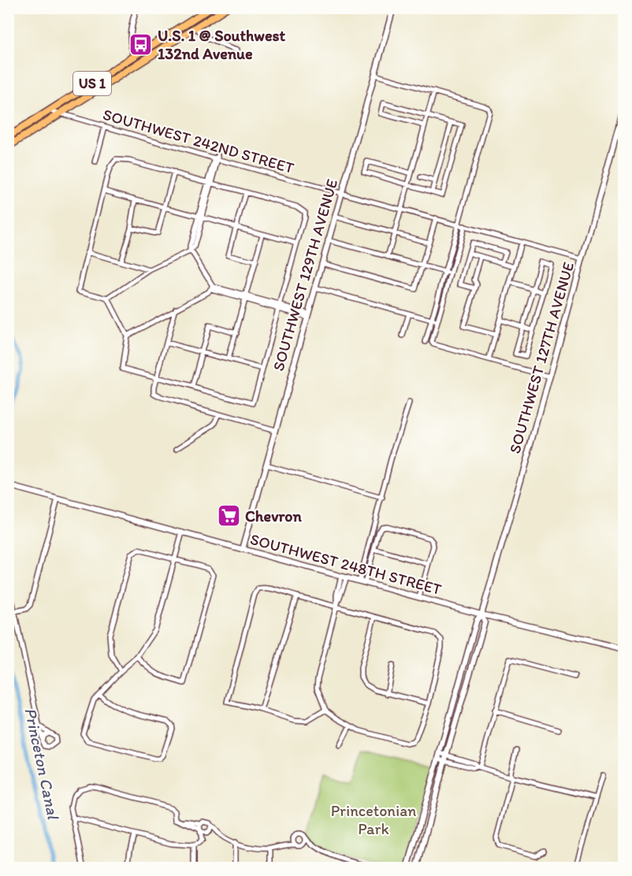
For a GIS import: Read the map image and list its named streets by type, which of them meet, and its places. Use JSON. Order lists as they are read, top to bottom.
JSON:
{
  "streets": {
    "highway": ["US 1"],
    "street": [
      "SOUTHWEST 242ND STREET",
      "SOUTHWEST 129TH AVENUE",
      "SOUTHWEST 127TH AVENUE",
      "SOUTHWEST 248TH STREET"
    ]
  },
  "crossings": [
    ["US 1", "SOUTHWEST 242ND STREET"],
    ["SOUTHWEST 242ND STREET", "SOUTHWEST 129TH AVENUE"],
    ["SOUTHWEST 242ND STREET", "SOUTHWEST 127TH AVENUE"],
    ["SOUTHWEST 129TH AVENUE", "SOUTHWEST 248TH STREET"],
    ["SOUTHWEST 127TH AVENUE", "SOUTHWEST 248TH STREET"]
  ],
  "water": ["Princeton Canal"],
  "parks": ["Princetonian Park"],
  "places": {
    "bus stop": ["U.S. 1 @ Southwest 132nd Avenue"],
    "supermarket": ["Chevron"]
  }
}
